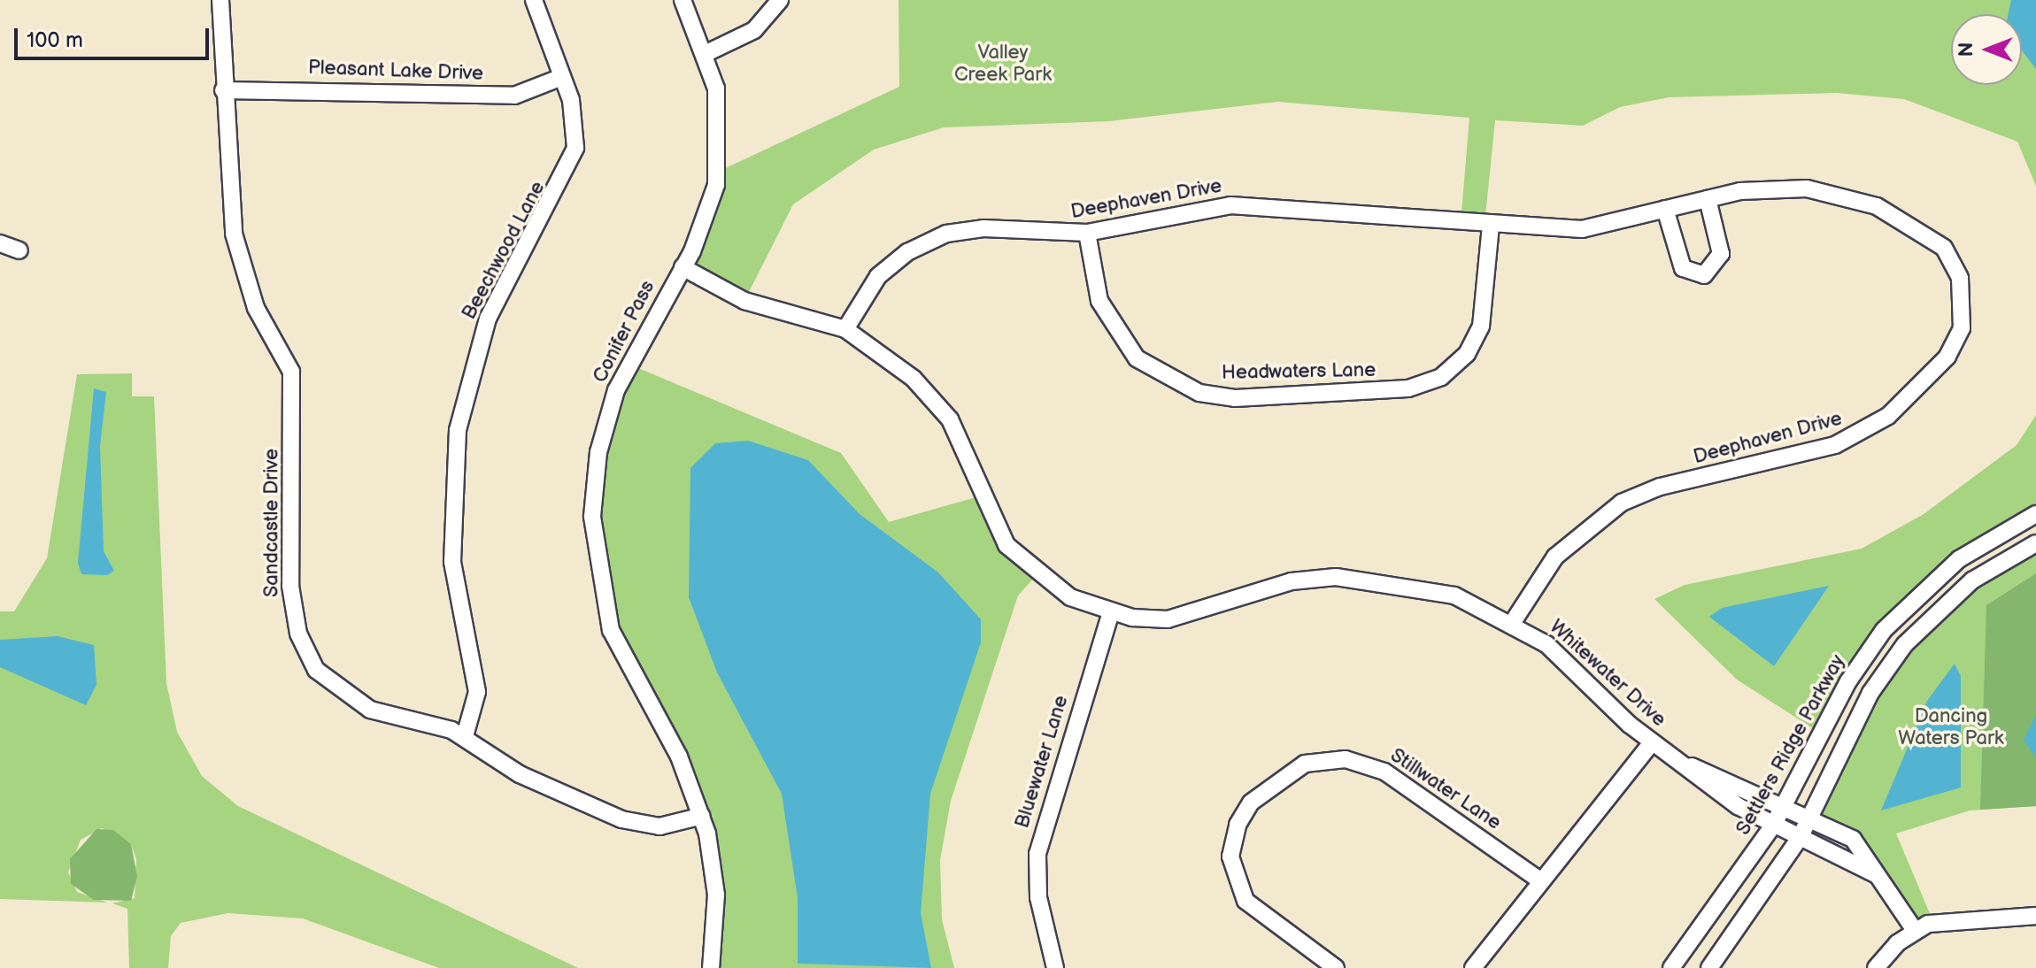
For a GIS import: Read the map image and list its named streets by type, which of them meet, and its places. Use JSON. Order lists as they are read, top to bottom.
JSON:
{
  "streets": {
    "street": [
      "Pleasant Lake Drive",
      "Deephaven Drive",
      "Beechwood Lane",
      "Conifer Pass",
      "Headwaters Lane",
      "Sandcastle Drive",
      "Whitewater Drive",
      "Settlers Ridge Parkway",
      "Bluewater Lane",
      "Stillwater Lane"
    ]
  },
  "crossings": [
    ["Pleasant Lake Drive", "Beechwood Lane"],
    ["Pleasant Lake Drive", "Sandcastle Drive"],
    ["Deephaven Drive", "Headwaters Lane"],
    ["Deephaven Drive", "Whitewater Drive"],
    ["Beechwood Lane", "Sandcastle Drive"],
    ["Conifer Pass", "Sandcastle Drive"],
    ["Conifer Pass", "Whitewater Drive"],
    ["Whitewater Drive", "Settlers Ridge Parkway"],
    ["Whitewater Drive", "Bluewater Lane"]
  ],
  "parks": ["Valley Creek Park", "Dancing Waters Park"],
  "scale_bar": "100 m",
  "north": "left"
}
